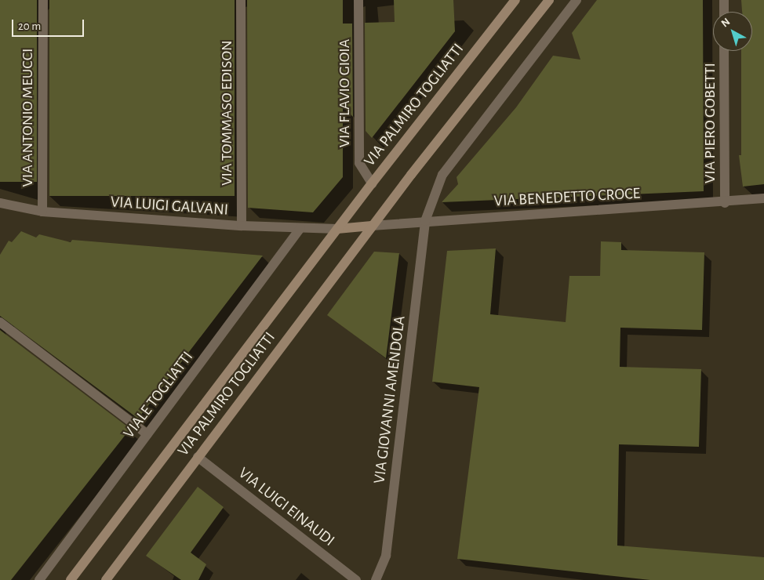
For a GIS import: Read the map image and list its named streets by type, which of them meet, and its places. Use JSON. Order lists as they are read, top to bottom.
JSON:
{
  "streets": {
    "main road": ["VIA PALMIRO TOGLIATTI"],
    "street": [
      "VIA FLAVIO GIOIA",
      "VIA TOMMASO EDISON",
      "VIA ANTONIO MEUCCI",
      "VIA PIERO GOBETTI",
      "VIA BENEDETTO CROCE",
      "VIA LUIGI GALVANI",
      "VIALE TOGLIATTI",
      "VIA GIOVANNI AMENDOLA",
      "VIA LUIGI EINAUDI"
    ]
  },
  "crossings": [
    ["VIA FLAVIO GIOIA", "VIA PALMIRO TOGLIATTI"],
    ["VIA PALMIRO TOGLIATTI", "VIA BENEDETTO CROCE"],
    ["VIA PALMIRO TOGLIATTI", "VIA LUIGI GALVANI"],
    ["VIA PALMIRO TOGLIATTI", "VIA LUIGI EINAUDI"],
    ["VIA TOMMASO EDISON", "VIA LUIGI GALVANI"],
    ["VIA ANTONIO MEUCCI", "VIA LUIGI GALVANI"],
    ["VIA PIERO GOBETTI", "VIA BENEDETTO CROCE"],
    ["VIA BENEDETTO CROCE", "VIA GIOVANNI AMENDOLA"],
    ["VIA LUIGI GALVANI", "VIALE TOGLIATTI"]
  ],
  "scale_bar": "20 m",
  "north": "top left"
}
